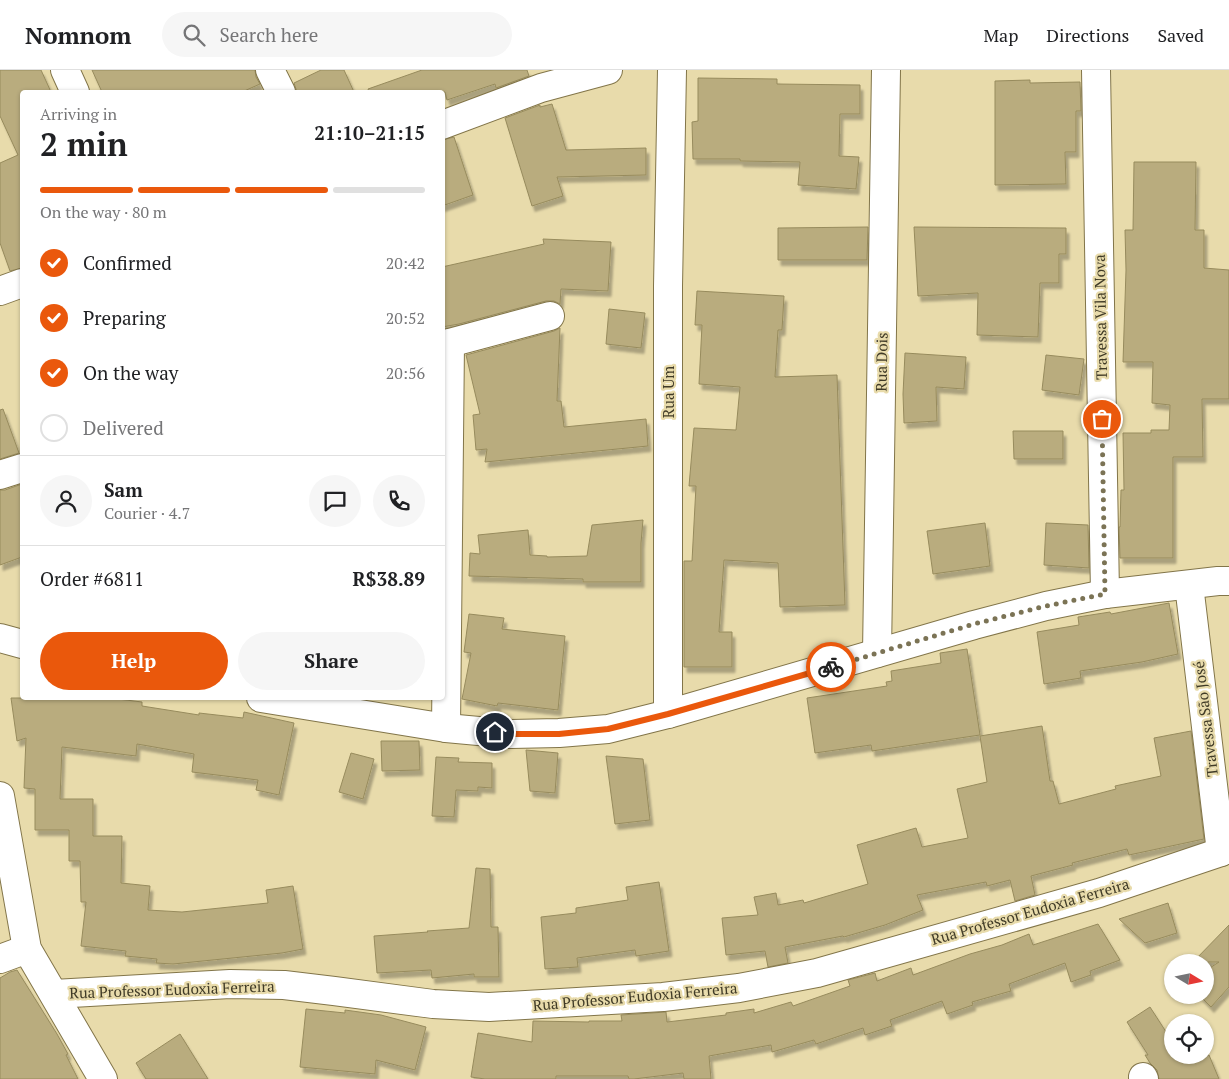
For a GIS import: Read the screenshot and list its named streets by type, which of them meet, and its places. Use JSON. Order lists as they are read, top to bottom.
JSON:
{
  "streets": {
    "street": [
      "Travessa Vila Nova",
      "Rua Dois",
      "Rua Um",
      "Travessa São José",
      "Rua Professor Eudoxia Ferreira"
    ]
  },
  "crossings": [
    ["Travessa São José", "Rua Professor Eudoxia Ferreira"]
  ],
  "north": "right",
  "page": {
    "header": "Nomnom",
    "search": "Search here",
    "nav": ["Map", "Directions", "Saved"],
    "heading": ["2 min", "Arriving in", "21:10–21:15"],
    "panel": [
      "Sam",
      "Courier · 4.7",
      "Order #6811",
      "R$38.89"
    ],
    "bar": "On the way · 80 m",
    "list": [
      ["Confirmed", "20:42"],
      ["Preparing", "20:52"],
      ["On the way", "20:56"],
      "Delivered"
    ],
    "buttons": ["Help", "Share"]
  }
}
